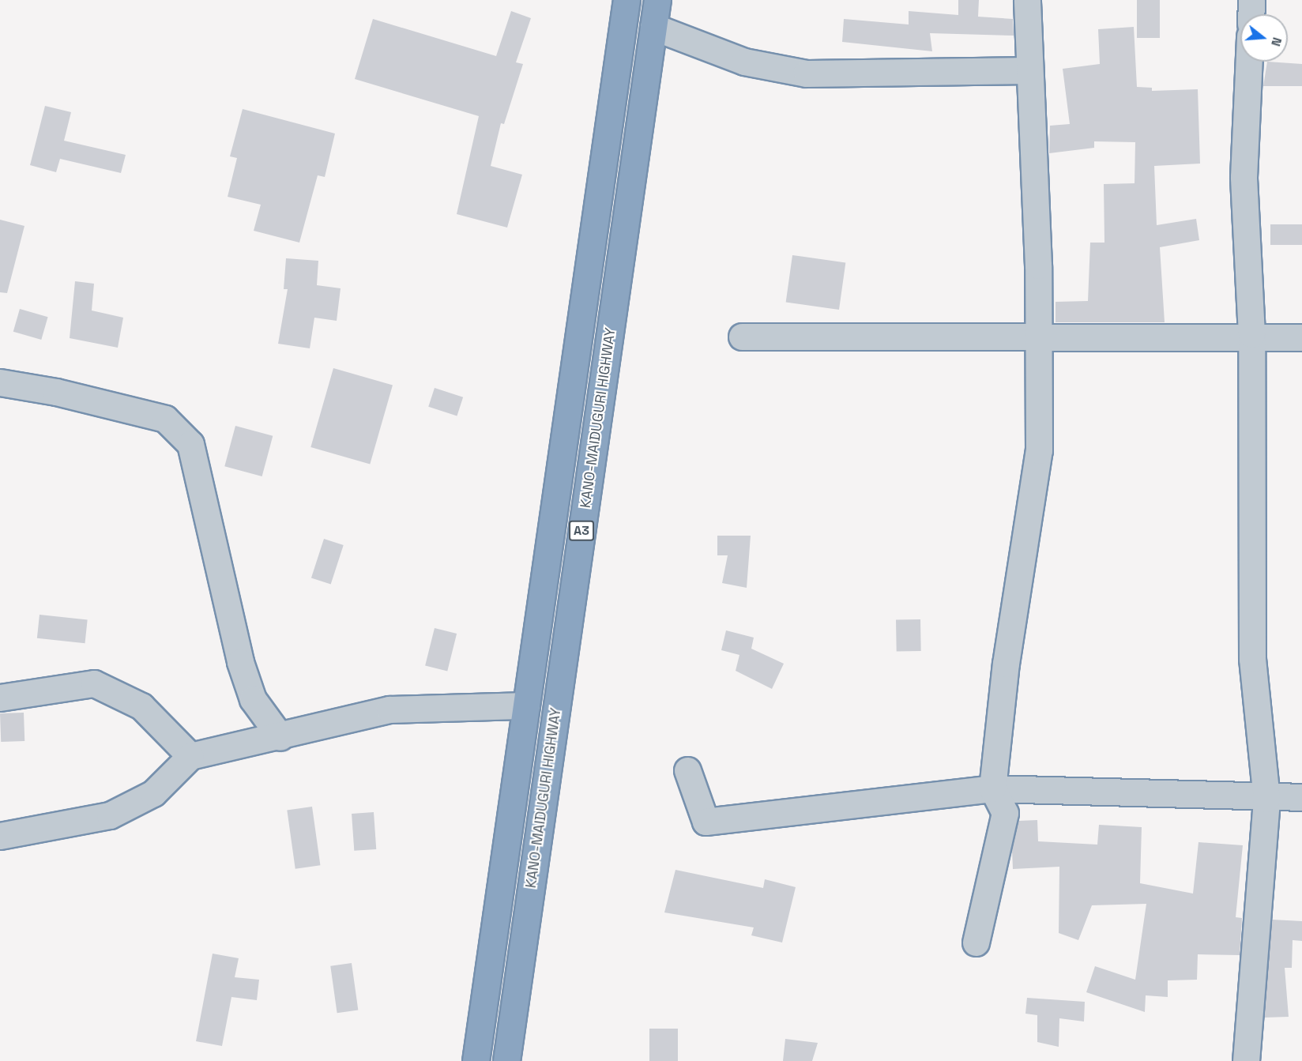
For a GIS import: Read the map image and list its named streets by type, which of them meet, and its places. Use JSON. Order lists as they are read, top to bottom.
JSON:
{
  "streets": {
    "highway": ["KANO-MAIDUGURI HIGHWAY", "A3"]
  },
  "north": "right"
}
